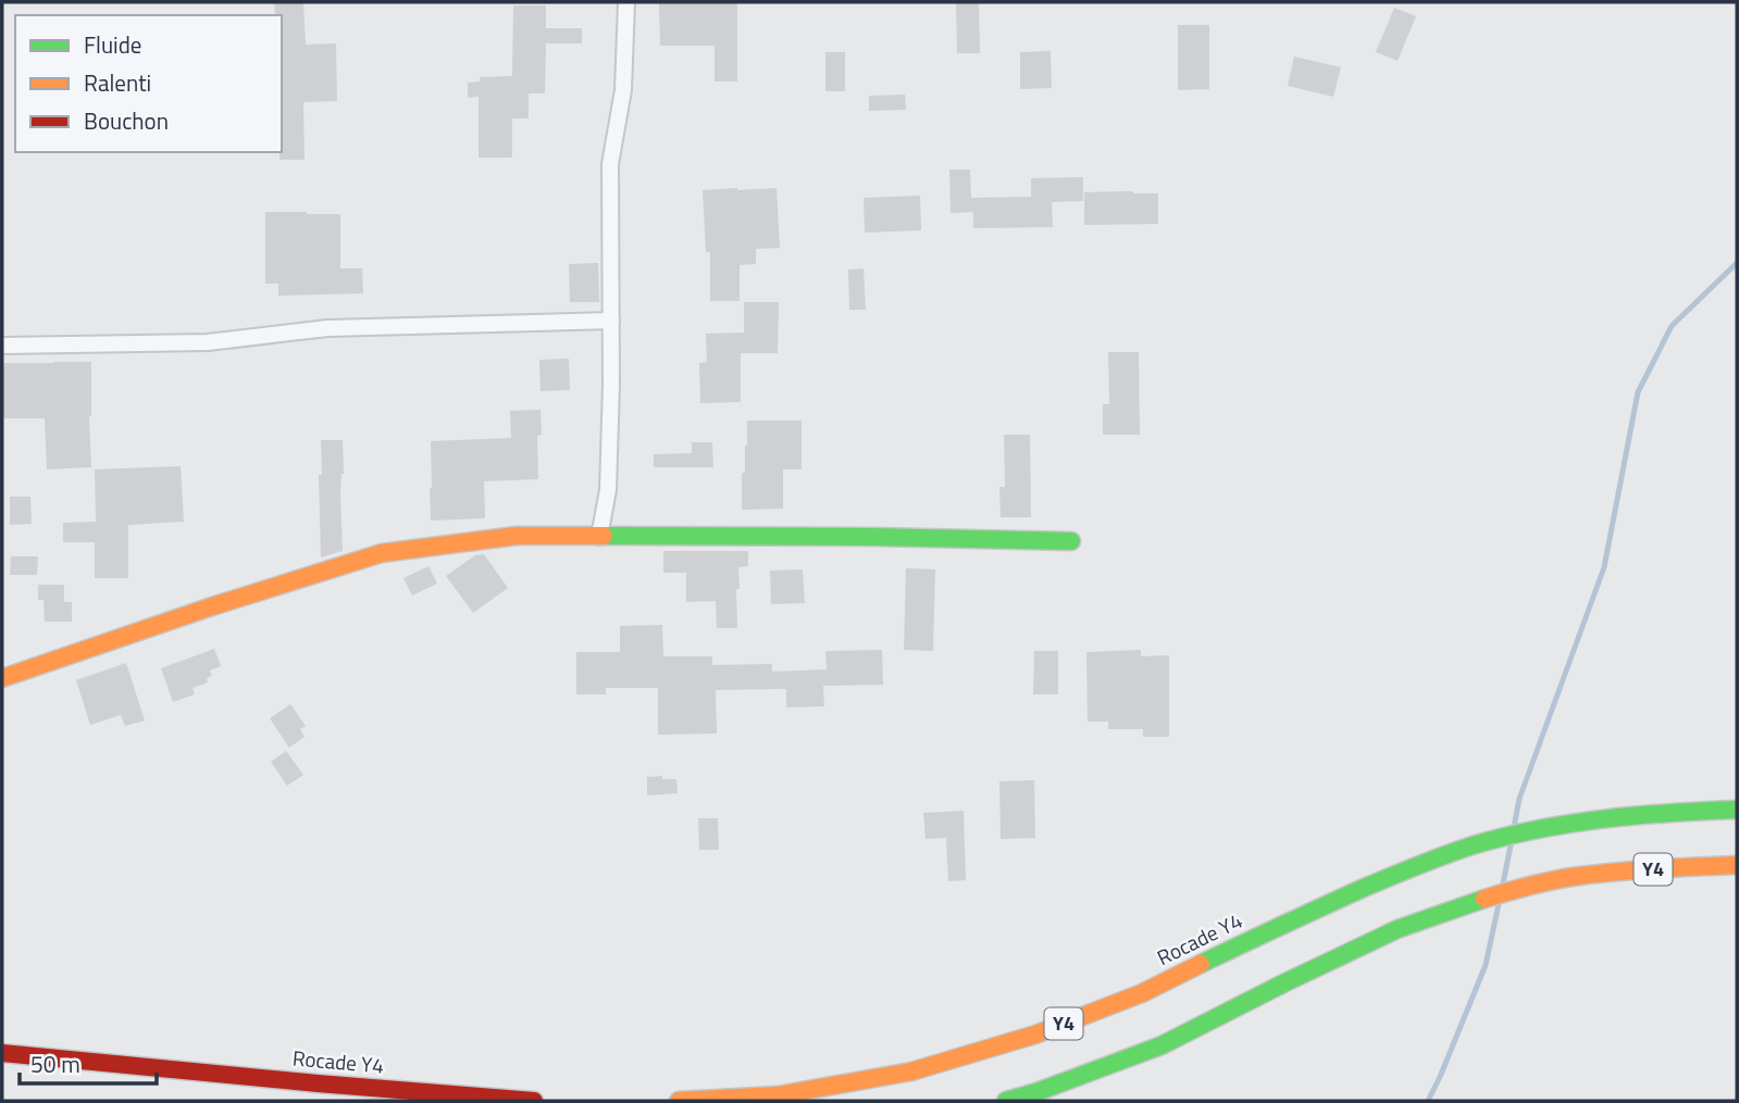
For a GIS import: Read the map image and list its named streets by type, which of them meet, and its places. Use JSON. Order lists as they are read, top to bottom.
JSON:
{
  "streets": {
    "main road": ["Y4", "Rocade Y4"]
  },
  "legend": ["Fluide", "Ralenti", "Bouchon"],
  "scale_bar": "50 m"
}
